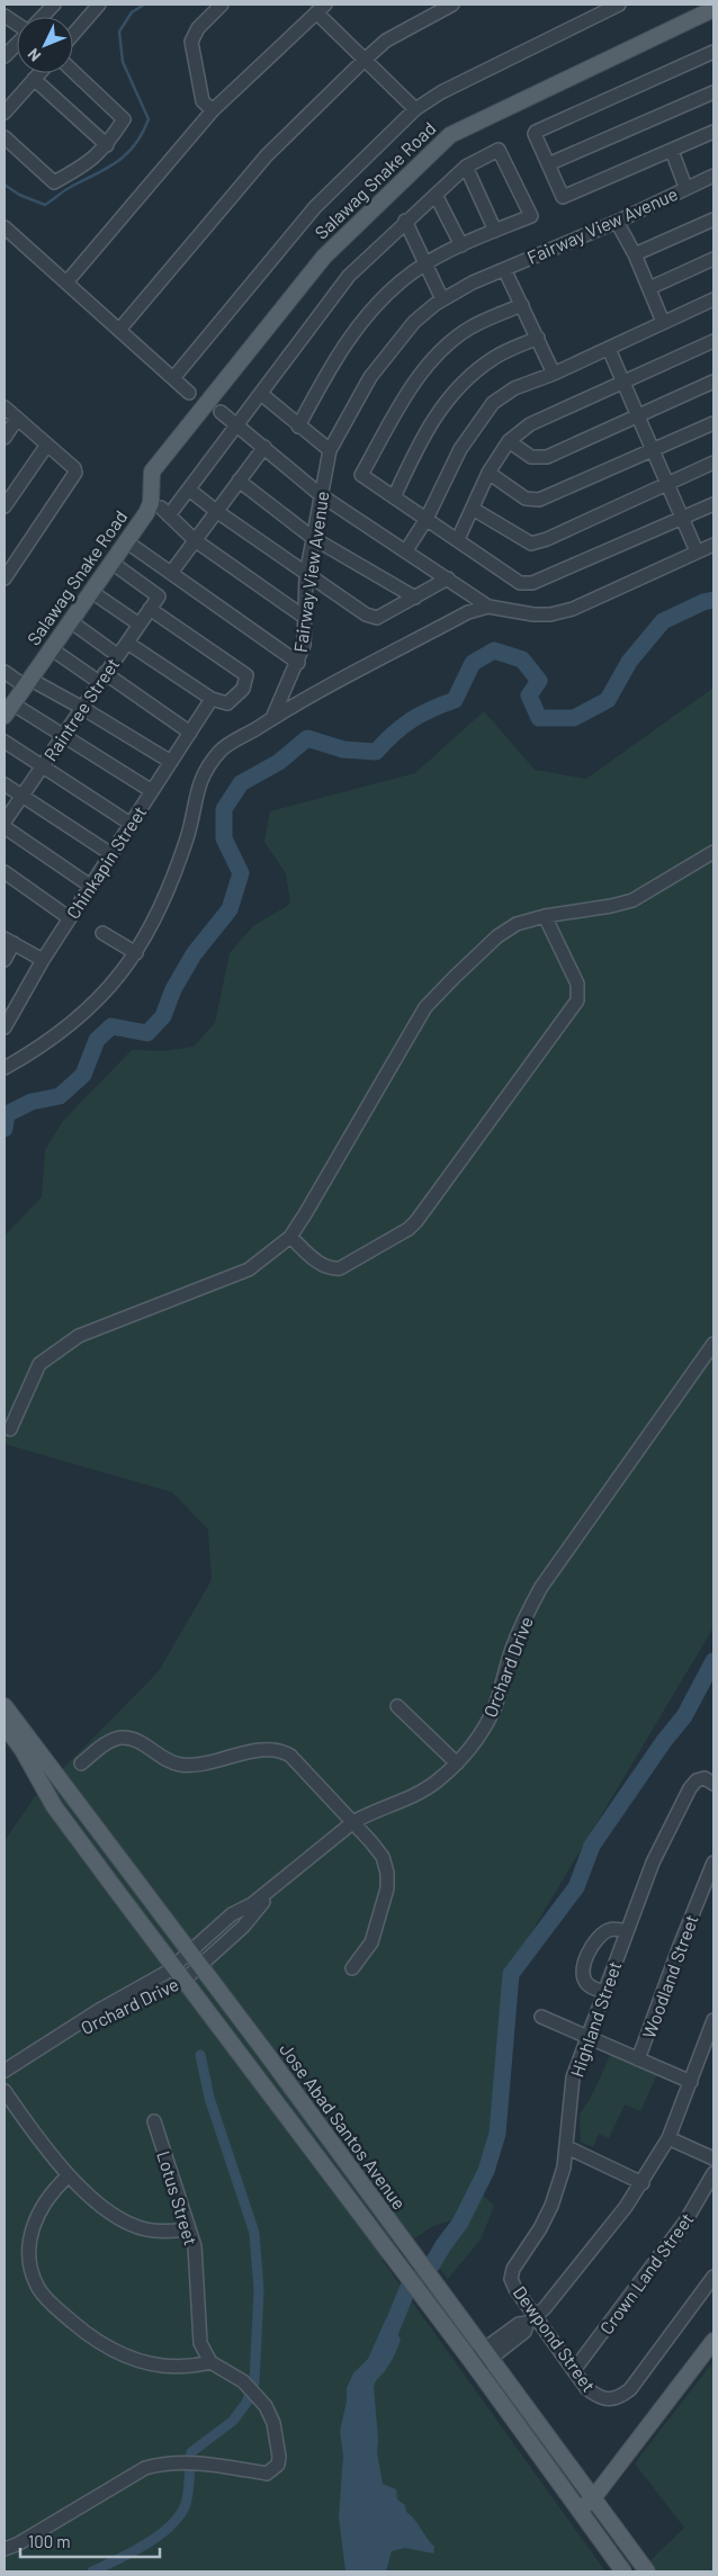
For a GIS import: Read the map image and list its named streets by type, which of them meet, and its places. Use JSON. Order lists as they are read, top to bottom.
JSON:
{
  "streets": {
    "main road": ["Salawag Snake Road", "Jose Abad Santos Avenue"],
    "street": [
      "Fairway View Avenue",
      "Raintree Street",
      "Chinkapin Street",
      "Orchard Drive",
      "Woodland Street",
      "Highland Street",
      "Lotus Street",
      "Crown Land Street",
      "Dewpond Street"
    ]
  },
  "crossings": [
    ["Orchard Drive", "Jose Abad Santos Avenue"],
    ["Highland Street", "Dewpond Street"],
    ["Crown Land Street", "Dewpond Street"]
  ],
  "scale_bar": "100 m",
  "north": "bottom left"
}
